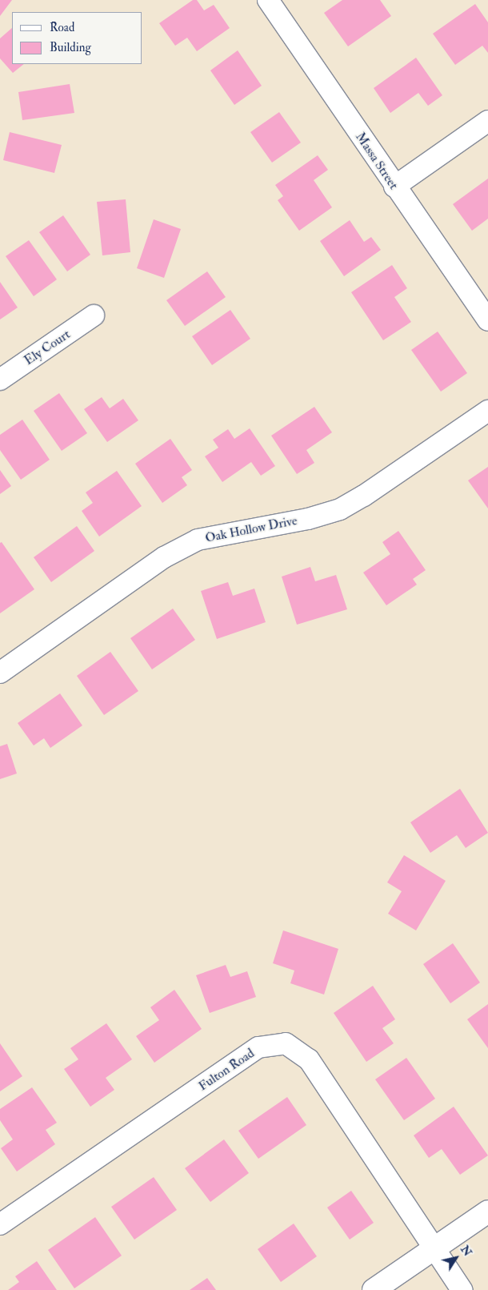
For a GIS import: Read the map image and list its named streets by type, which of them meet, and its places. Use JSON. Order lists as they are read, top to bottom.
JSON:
{
  "streets": {
    "street": [
      "Massa Street",
      "Ely Court",
      "Oak Hollow Drive",
      "Fulton Road"
    ]
  },
  "legend": ["Road", "Building"],
  "north": "top right"
}
